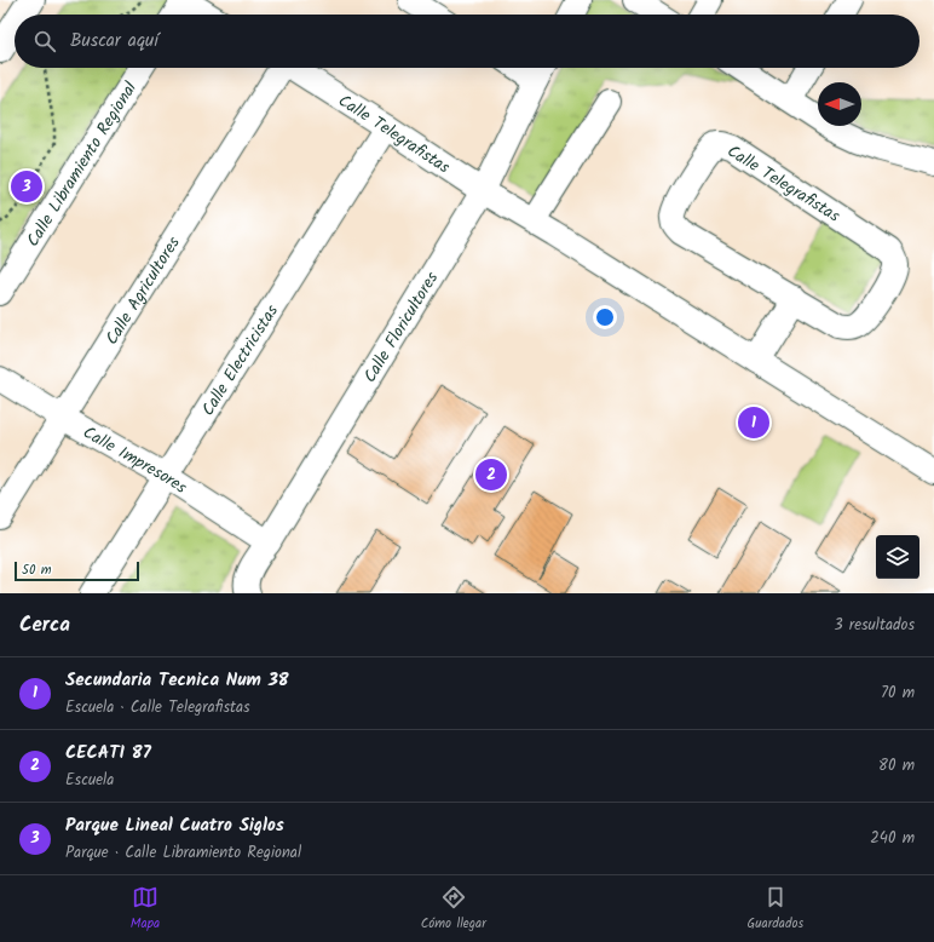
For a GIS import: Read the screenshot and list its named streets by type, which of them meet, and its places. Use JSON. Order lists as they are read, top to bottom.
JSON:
{
  "streets": {
    "street": [
      "Calle Telegrafistas",
      "Calle Libramiento Regional",
      "Calle Agricultores",
      "Calle Floricultores",
      "Calle Electricistas",
      "Calle Impresores"
    ]
  },
  "crossings": [
    ["Calle Telegrafistas", "Calle Floricultores"],
    ["Calle Telegrafistas", "Calle Electricistas"],
    ["Calle Agricultores", "Calle Impresores"],
    ["Calle Floricultores", "Calle Impresores"],
    ["Calle Electricistas", "Calle Impresores"]
  ],
  "scale_bar": "50 m",
  "north": "left",
  "page": {
    "search": "Buscar aquí",
    "pins": ["3", "1", "2"],
    "scale": "50 m",
    "heading": ["Cerca", "3 resultados"],
    "list": [
      {
        "mark": "1",
        "name": "Secundaria Tecnica Num 38",
        "note": "Escuela · Calle Telegrafistas",
        "value": "70 m"
      },
      {
        "mark": "2",
        "name": "CECATI 87",
        "note": "Escuela",
        "value": "80 m"
      },
      {
        "mark": "3",
        "name": "Parque Lineal Cuatro Siglos",
        "note": "Parque · Calle Libramiento Regional",
        "value": "240 m"
      }
    ],
    "nav": ["Mapa", "Cómo llegar", "Guardados"]
  }
}
